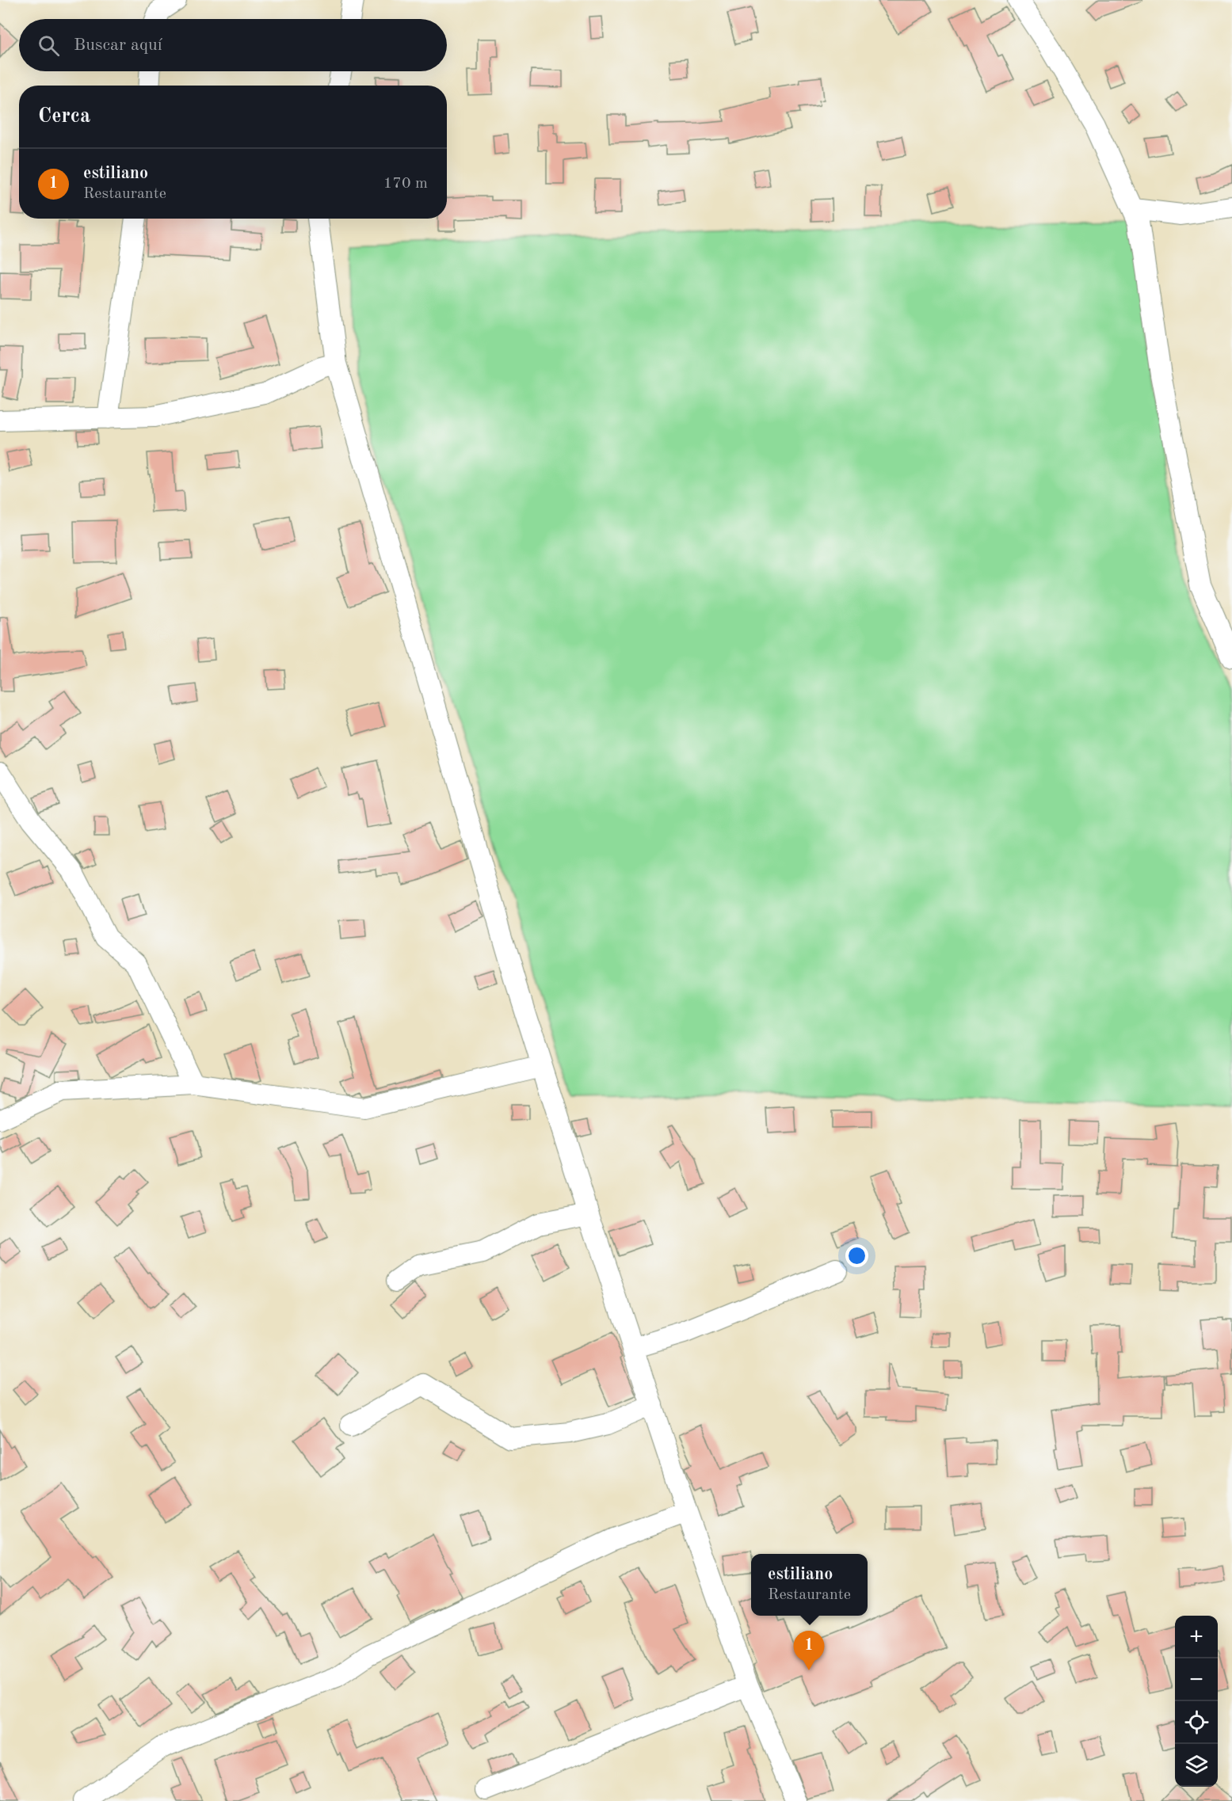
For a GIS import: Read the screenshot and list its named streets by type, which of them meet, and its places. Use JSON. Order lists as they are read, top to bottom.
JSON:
{
  "page": {
    "search": "Buscar aquí",
    "heading": "Cerca",
    "list": [
      {
        "mark": "1",
        "name": "estiliano",
        "note": "Restaurante",
        "value": "170 m"
      }
    ],
    "popup": ["estiliano", "Restaurante"],
    "map_buttons": ["+", "−"],
    "pins": "1"
  }
}
